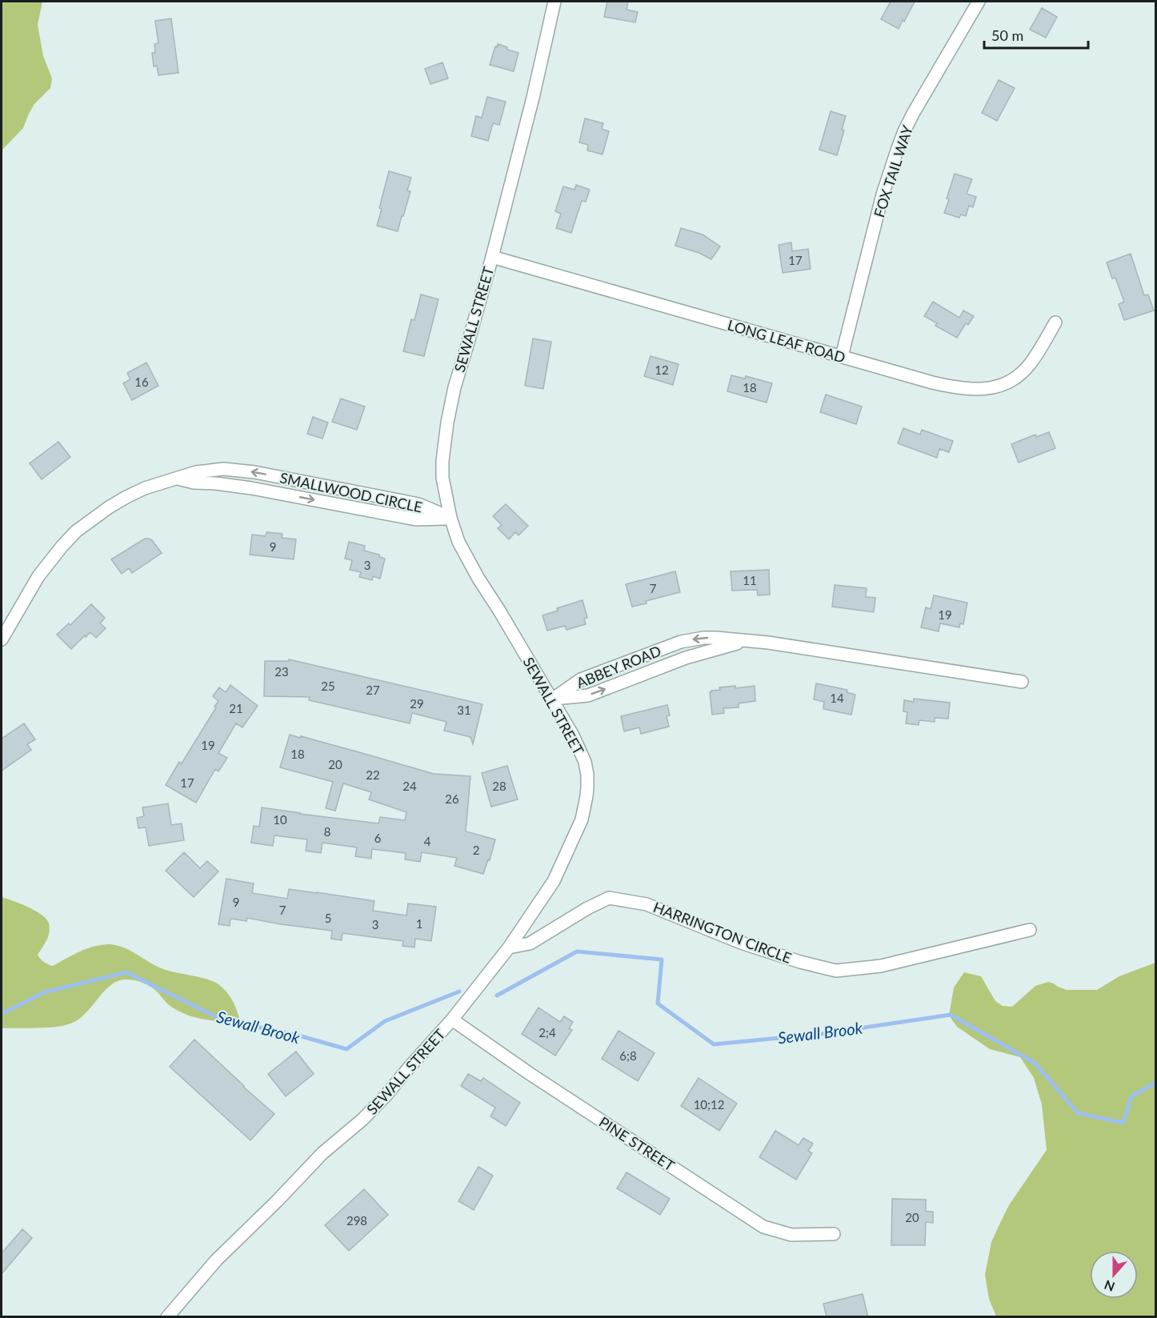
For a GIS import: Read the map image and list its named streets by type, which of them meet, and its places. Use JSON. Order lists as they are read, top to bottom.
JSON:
{
  "streets": {
    "street": [
      "FOX TAIL WAY",
      "SEWALL STREET",
      "LONG LEAF ROAD",
      "SMALLWOOD CIRCLE",
      "ABBEY ROAD",
      "HARRINGTON CIRCLE",
      "PINE STREET"
    ]
  },
  "crossings": [
    ["FOX TAIL WAY", "LONG LEAF ROAD"],
    ["SEWALL STREET", "LONG LEAF ROAD"],
    ["SEWALL STREET", "SMALLWOOD CIRCLE"],
    ["SEWALL STREET", "ABBEY ROAD"],
    ["SEWALL STREET", "HARRINGTON CIRCLE"],
    ["SEWALL STREET", "PINE STREET"]
  ],
  "water": ["Sewall Brook"],
  "house_numbers": [
    "17",
    "12",
    "16",
    "18",
    "9",
    "3",
    "11",
    "7",
    "19",
    "23",
    "25",
    "27",
    "14",
    "29",
    "21",
    "31",
    "19",
    "18",
    "20",
    "22",
    "17",
    "24",
    "28",
    "26",
    "10",
    "8",
    "6",
    "4",
    "2",
    "9",
    "7",
    "5",
    "1",
    "3",
    "2;4",
    "6;8",
    "10;12",
    "20",
    "298"
  ],
  "scale_bar": "50 m",
  "north": "bottom"
}
